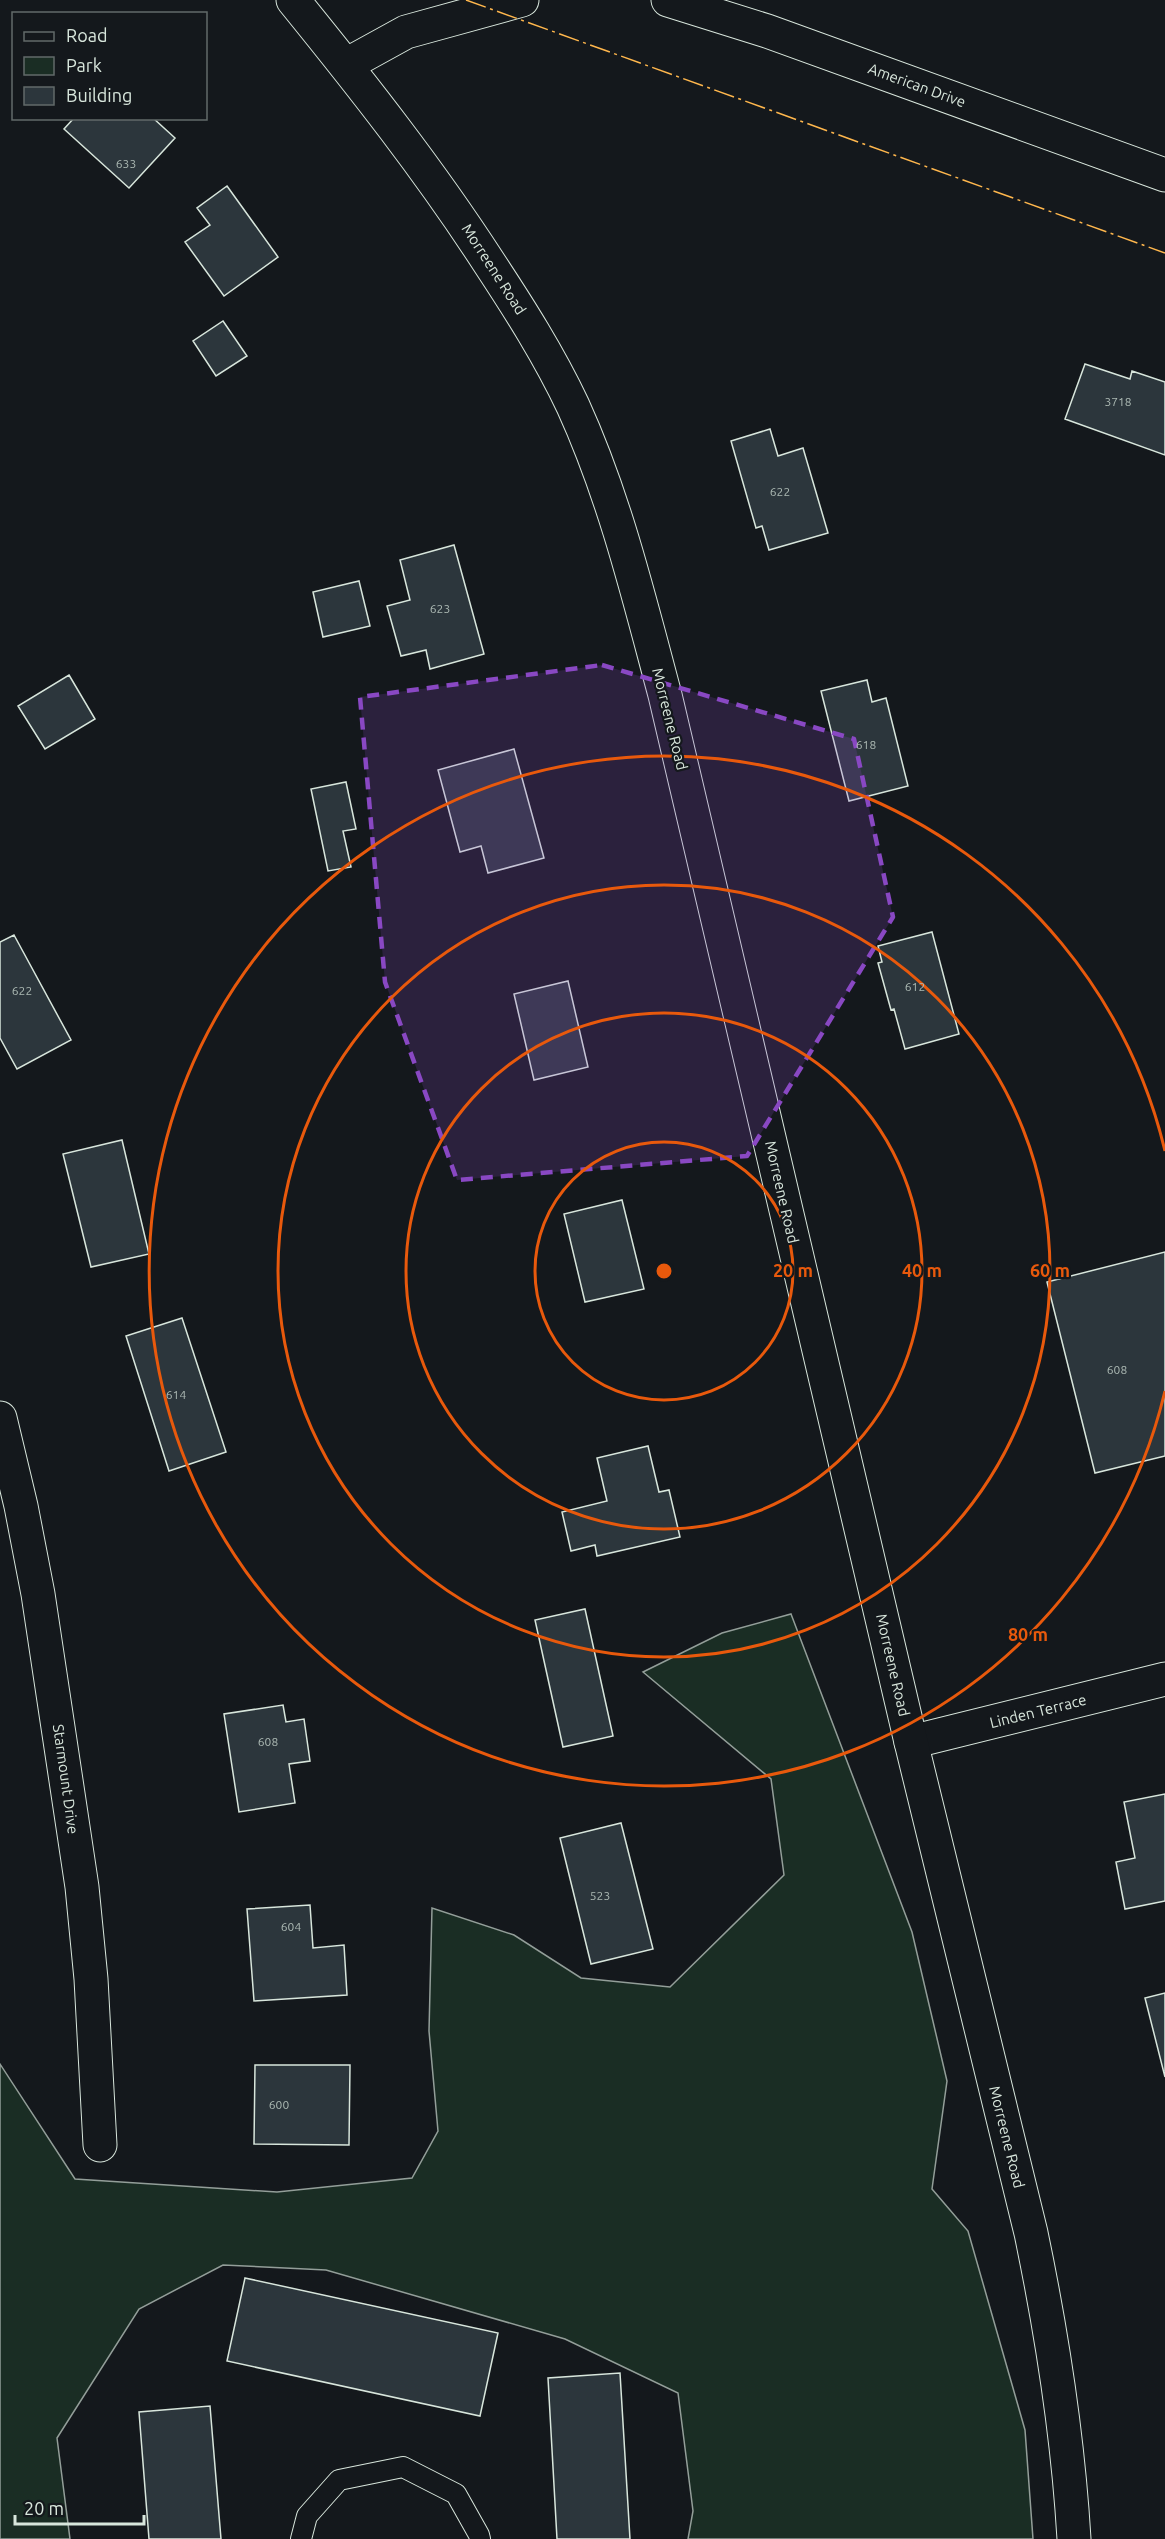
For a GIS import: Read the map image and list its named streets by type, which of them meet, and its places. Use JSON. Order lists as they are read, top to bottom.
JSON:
{
  "streets": {
    "street": [
      "American Drive",
      "Morreene Road",
      "Linden Terrace",
      "Starmount Drive"
    ]
  },
  "crossings": [
    ["Morreene Road", "Linden Terrace"]
  ],
  "house_numbers": [
    "633",
    "3718",
    "622",
    "623",
    "618",
    "612",
    "622",
    "608",
    "614",
    "608",
    "523",
    "604",
    "600"
  ],
  "legend": ["Road", "Park", "Building"],
  "scale_bar": "20 m",
  "rings": [
    "20 m",
    "40 m",
    "60 m",
    "80 m"
  ]
}
